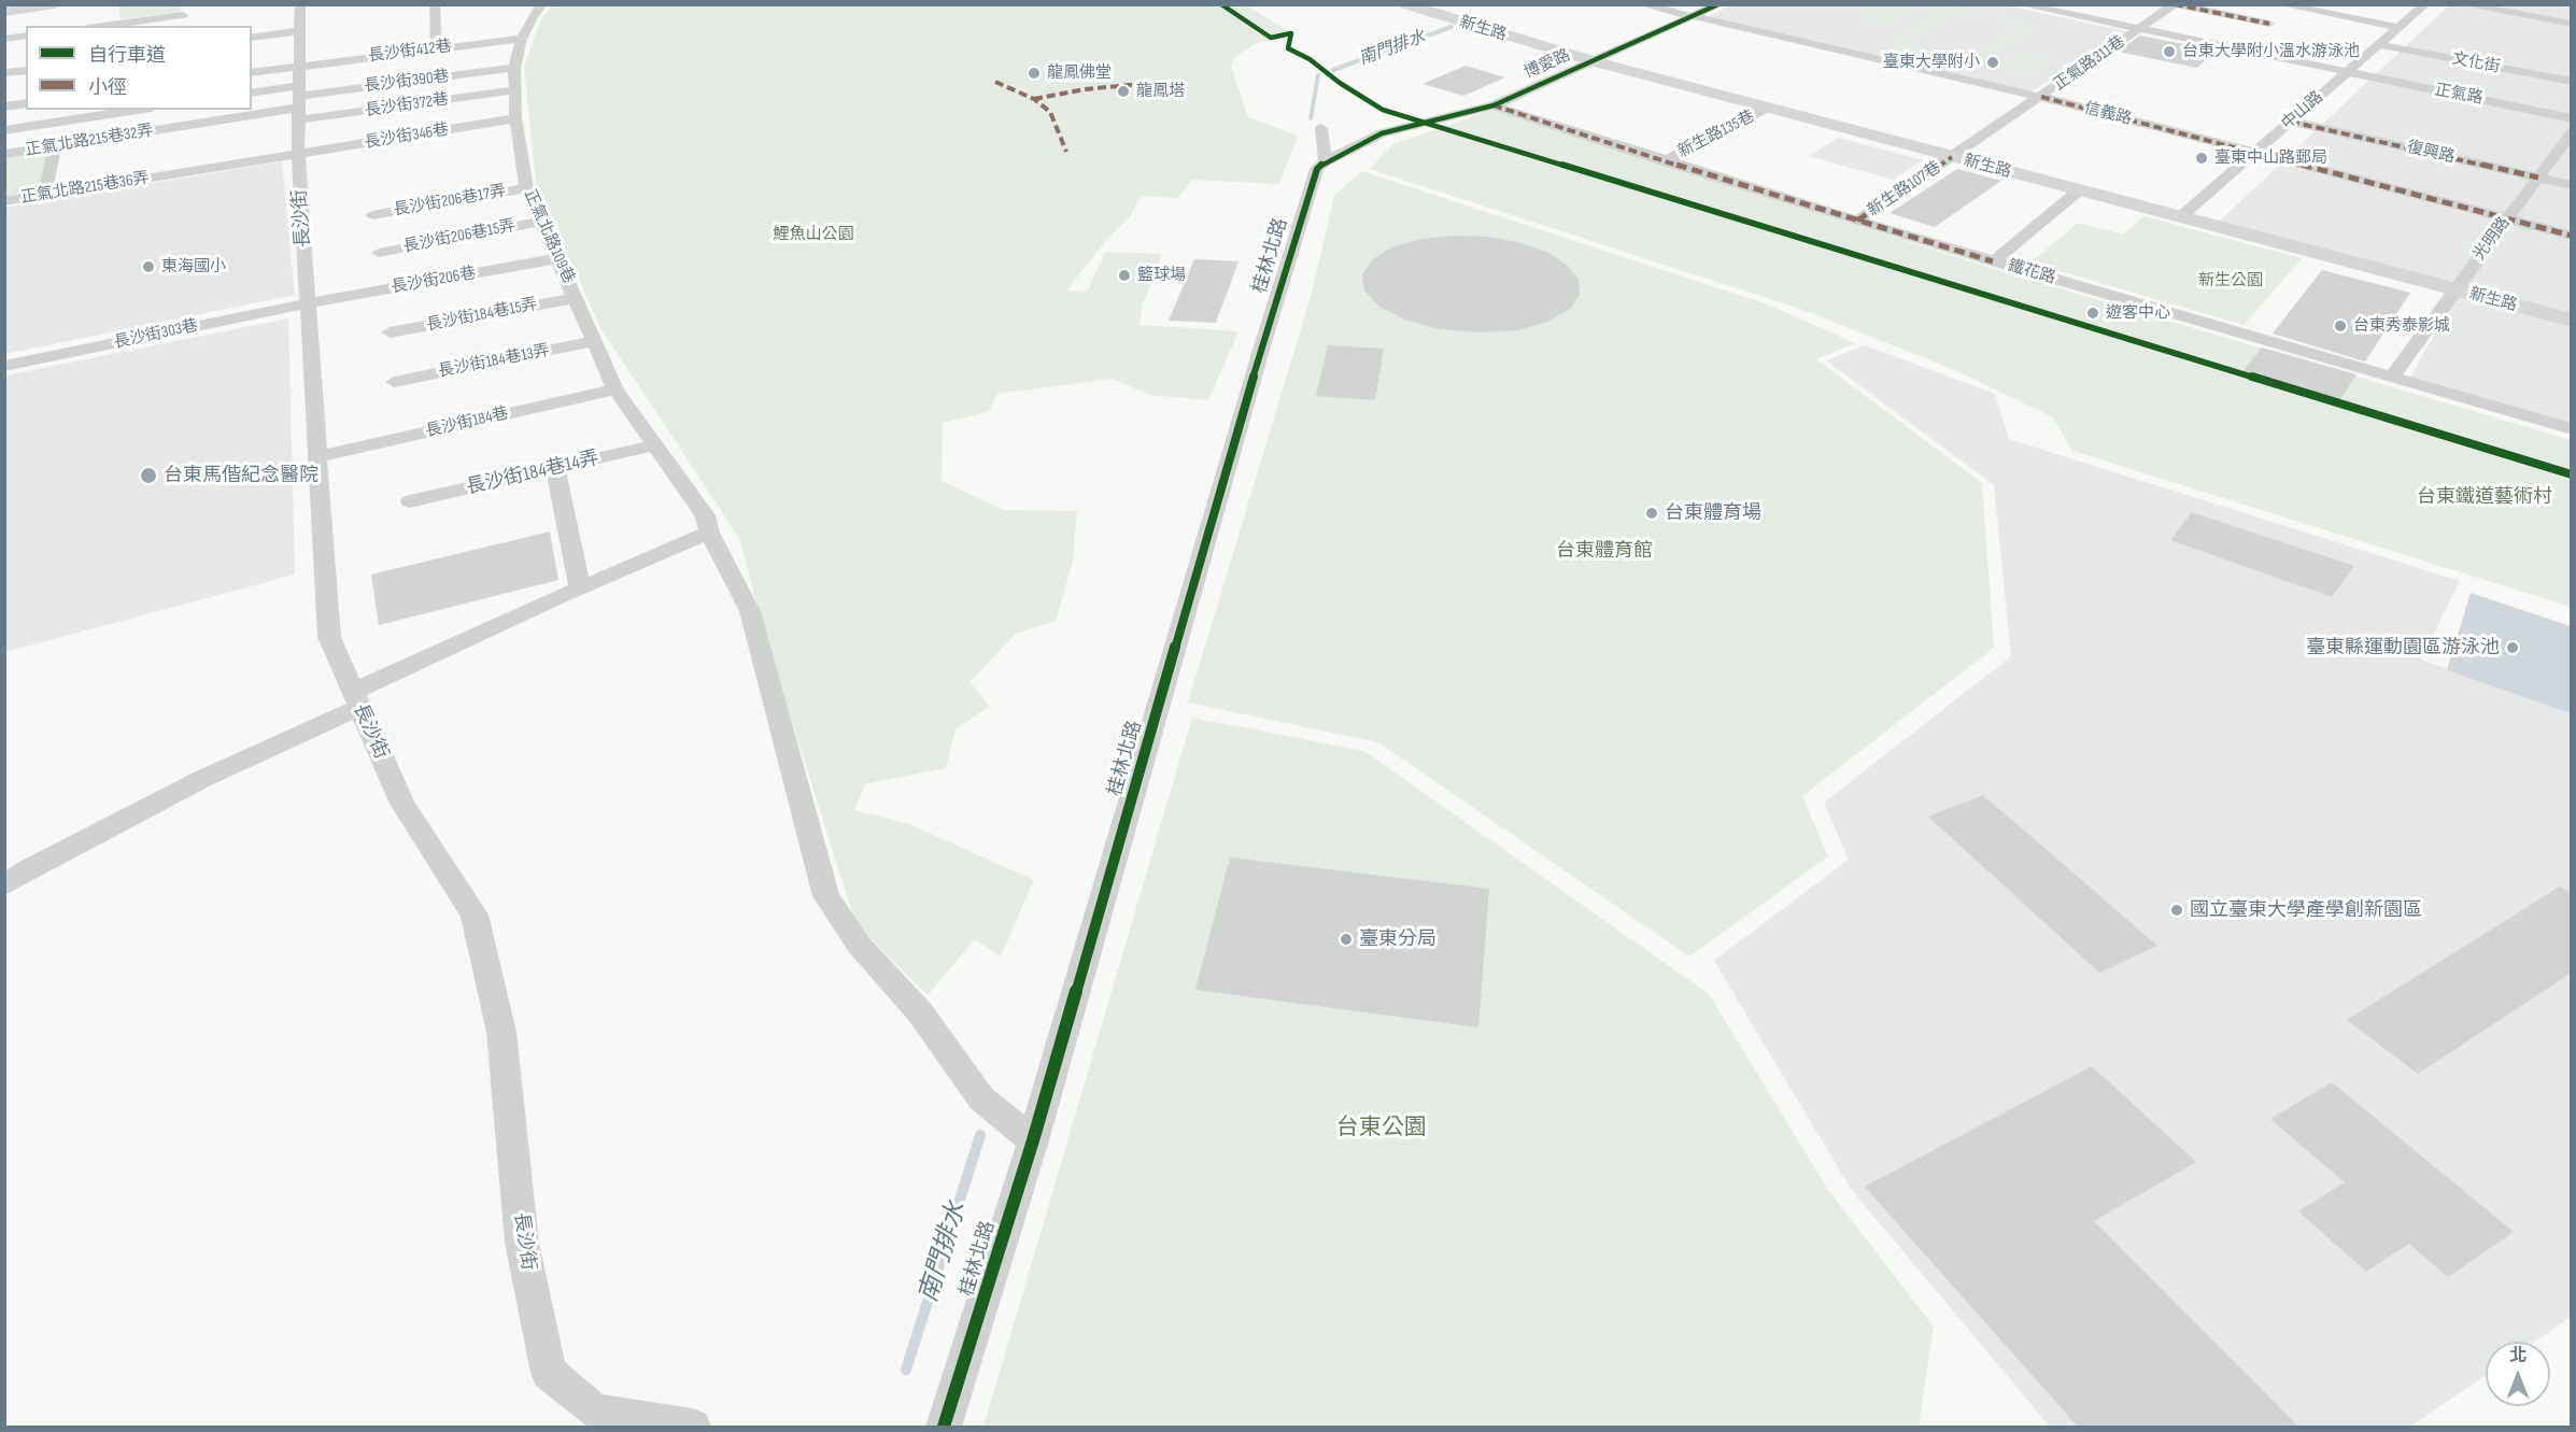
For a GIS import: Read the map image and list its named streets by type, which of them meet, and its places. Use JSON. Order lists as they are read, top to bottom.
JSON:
{
  "streets": {
    "street": [
      "新生路",
      "長沙街412巷",
      "正氣路311巷",
      "文化街",
      "博愛路",
      "長沙街390巷",
      "正氣路",
      "長沙街372巷",
      "中山路",
      "信義路",
      "新生路135巷",
      "長沙街346巷",
      "正氣北路215巷32弄",
      "復興路",
      "正氣北路215巷36弄",
      "新生路107巷",
      "長沙街206巷17弄",
      "長沙街",
      "長沙街206巷15弄",
      "正氣北路109巷",
      "光明路",
      "桂林北路",
      "鐵花路",
      "長沙街206巷",
      "長沙街184巷15弄",
      "長沙街303巷",
      "長沙街184巷13弄",
      "長沙街184巷",
      "長沙街184巷14弄"
    ]
  },
  "crossings": [
    ["新生路", "正氣路311巷"],
    ["新生路", "博愛路"],
    ["新生路", "中山路"],
    ["新生路", "新生路135巷"],
    ["新生路", "新生路107巷"],
    ["新生路", "光明路"],
    ["長沙街412巷", "長沙街"],
    ["長沙街412巷", "正氣北路109巷"],
    ["正氣路311巷", "正氣路"],
    ["正氣路311巷", "信義路"],
    ["正氣路311巷", "新生路107巷"],
    ["文化街", "中山路"],
    ["博愛路", "信義路"],
    ["博愛路", "桂林北路"],
    ["博愛路", "鐵花路"],
    ["長沙街390巷", "長沙街372巷"],
    ["長沙街390巷", "正氣北路215巷32弄"],
    ["長沙街390巷", "長沙街"],
    ["長沙街390巷", "正氣北路109巷"],
    ["正氣路", "中山路"],
    ["長沙街372巷", "正氣北路215巷32弄"],
    ["長沙街372巷", "長沙街"],
    ["長沙街372巷", "正氣北路109巷"],
    ["中山路", "信義路"],
    ["中山路", "復興路"],
    ["信義路", "光明路"],
    ["新生路135巷", "鐵花路"],
    ["長沙街346巷", "正氣北路215巷36弄"],
    ["長沙街346巷", "長沙街"],
    ["長沙街346巷", "正氣北路109巷"],
    ["正氣北路215巷32弄", "長沙街"],
    ["復興路", "光明路"],
    ["新生路107巷", "鐵花路"],
    ["長沙街206巷17弄", "正氣北路109巷"],
    ["長沙街", "長沙街206巷"],
    ["長沙街", "長沙街303巷"],
    ["長沙街", "長沙街184巷"],
    ["長沙街206巷15弄", "正氣北路109巷"],
    ["正氣北路109巷", "桂林北路"],
    ["正氣北路109巷", "長沙街206巷"],
    ["正氣北路109巷", "長沙街184巷15弄"],
    ["正氣北路109巷", "長沙街184巷13弄"],
    ["正氣北路109巷", "長沙街184巷"],
    ["正氣北路109巷", "長沙街184巷14弄"],
    ["光明路", "鐵花路"],
    ["長沙街206巷", "長沙街303巷"]
  ],
  "water": ["南門排水"],
  "parks": [
    "鯉魚山公園",
    "新生公園",
    "台東鐵道藝術村",
    "台東體育館",
    "台東公園"
  ],
  "places": [
    "台東大學附小溫水游泳池",
    "臺東大學附小",
    "龍鳳佛堂",
    "龍鳳塔",
    "臺東中山路郵局",
    "東海國小",
    "籃球場",
    "遊客中心",
    "台東秀泰影城",
    "台東馬偕紀念醫院",
    "台東體育場",
    "臺東縣運動園區游泳池",
    "國立臺東大學產學創新園區",
    "臺東分局"
  ],
  "legend": ["自行車道", "小徑"],
  "north": "top"
}
